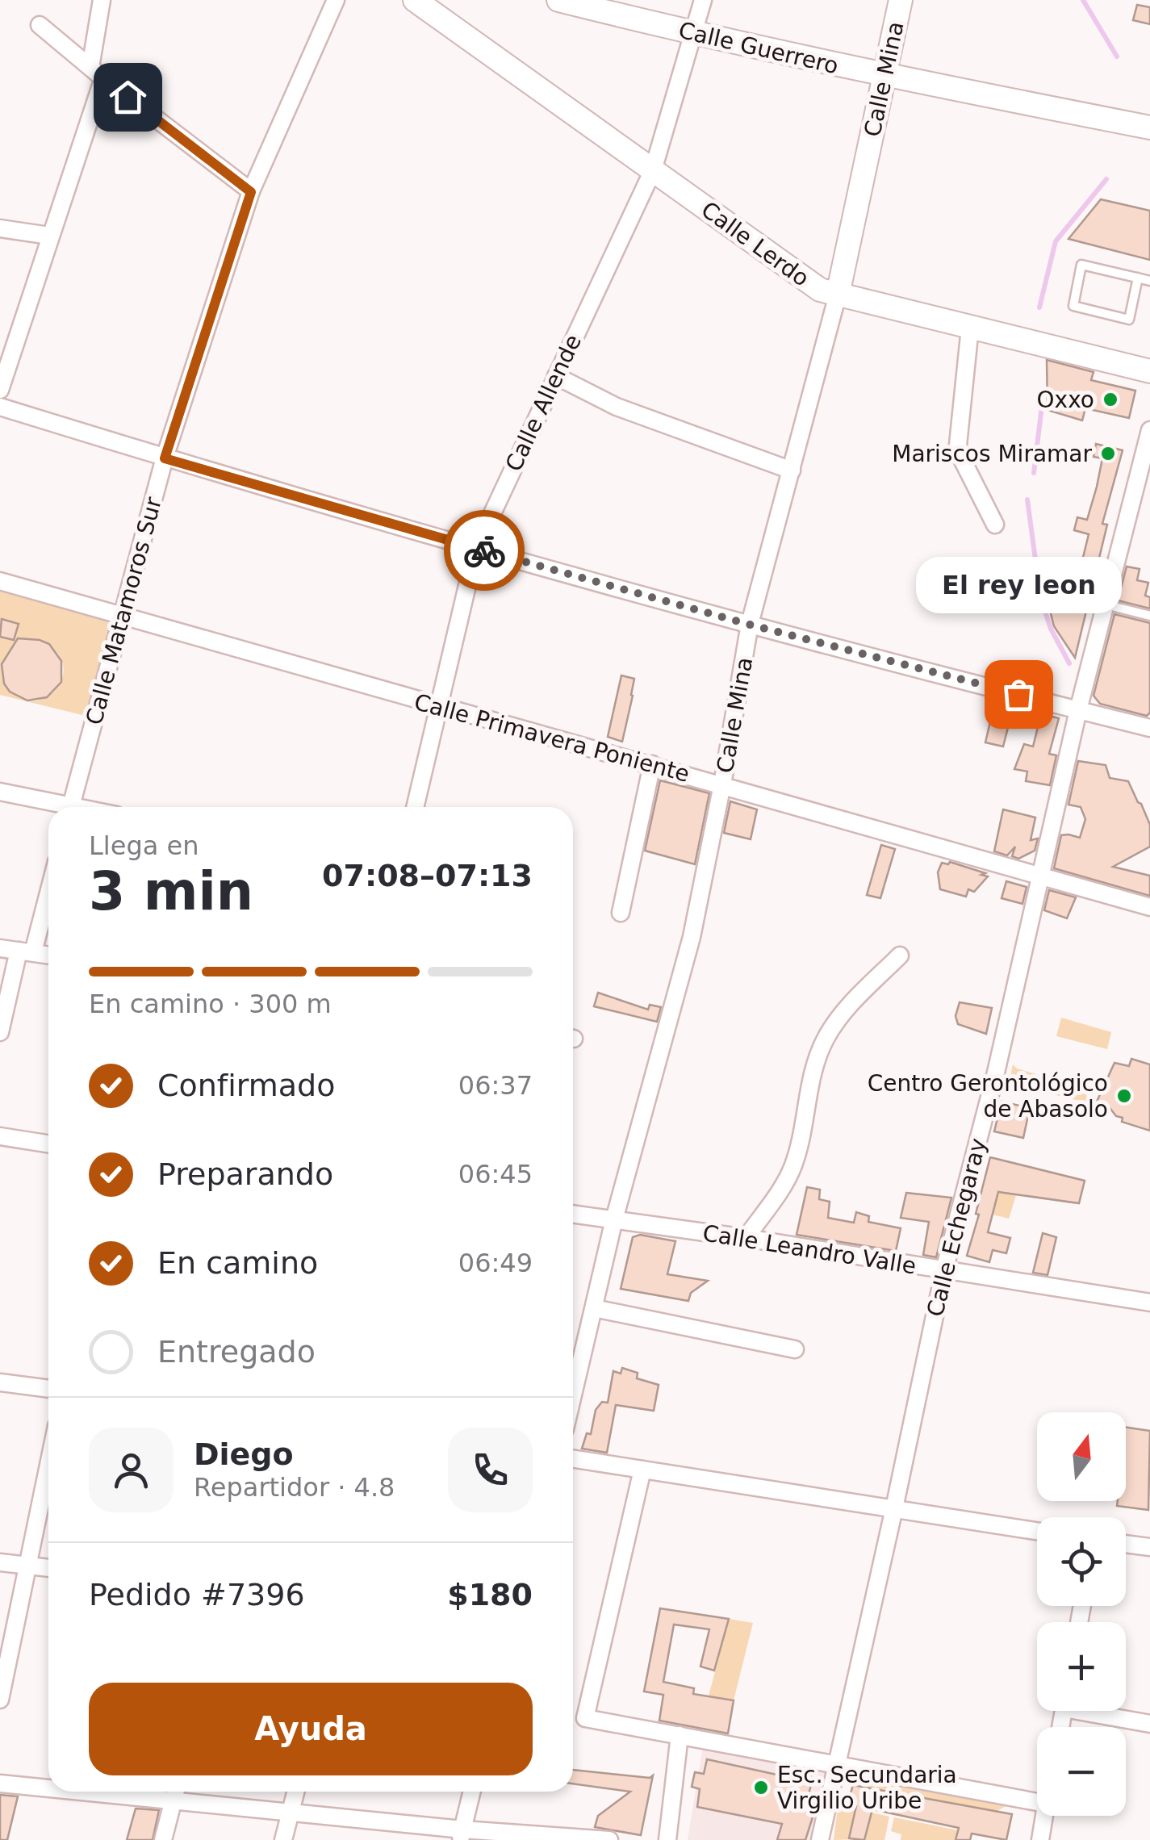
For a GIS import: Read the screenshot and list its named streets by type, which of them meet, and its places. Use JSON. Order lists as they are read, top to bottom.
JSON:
{
  "streets": {
    "street": [
      "Calle Guerrero",
      "Calle Mina",
      "Calle Lerdo",
      "Calle Allende",
      "Calle Matamoros Sur",
      "Calle Primavera Poniente",
      "Calle Echegaray",
      "Calle Leandro Valle"
    ]
  },
  "crossings": [
    ["Calle Guerrero", "Calle Mina"],
    ["Calle Guerrero", "Calle Allende"],
    ["Calle Mina", "Calle Lerdo"],
    ["Calle Mina", "Calle Primavera Poniente"],
    ["Calle Mina", "Calle Leandro Valle"],
    ["Calle Lerdo", "Calle Allende"],
    ["Calle Allende", "Calle Primavera Poniente"],
    ["Calle Matamoros Sur", "Calle Primavera Poniente"],
    ["Calle Primavera Poniente", "Calle Echegaray"],
    ["Calle Echegaray", "Calle Leandro Valle"]
  ],
  "places": [
    "Oxxo",
    "Mariscos Miramar",
    "El rey leon",
    "Centro Gerontológico de Abasolo",
    "Esc. Secundaria Virgilio Uribe"
  ],
  "north": "top",
  "page": {
    "bubble": "El rey leon",
    "heading": ["3 min", "Llega en", "07:08–07:13"],
    "panel": [
      "Diego",
      "Repartidor · 4.8",
      "Pedido #7396",
      "$180"
    ],
    "bar": "En camino · 300 m",
    "list": [
      ["Confirmado", "06:37"],
      ["Preparando", "06:45"],
      ["En camino", "06:49"],
      "Entregado"
    ],
    "map_buttons": ["+", "−"],
    "buttons": "Ayuda"
  }
}
